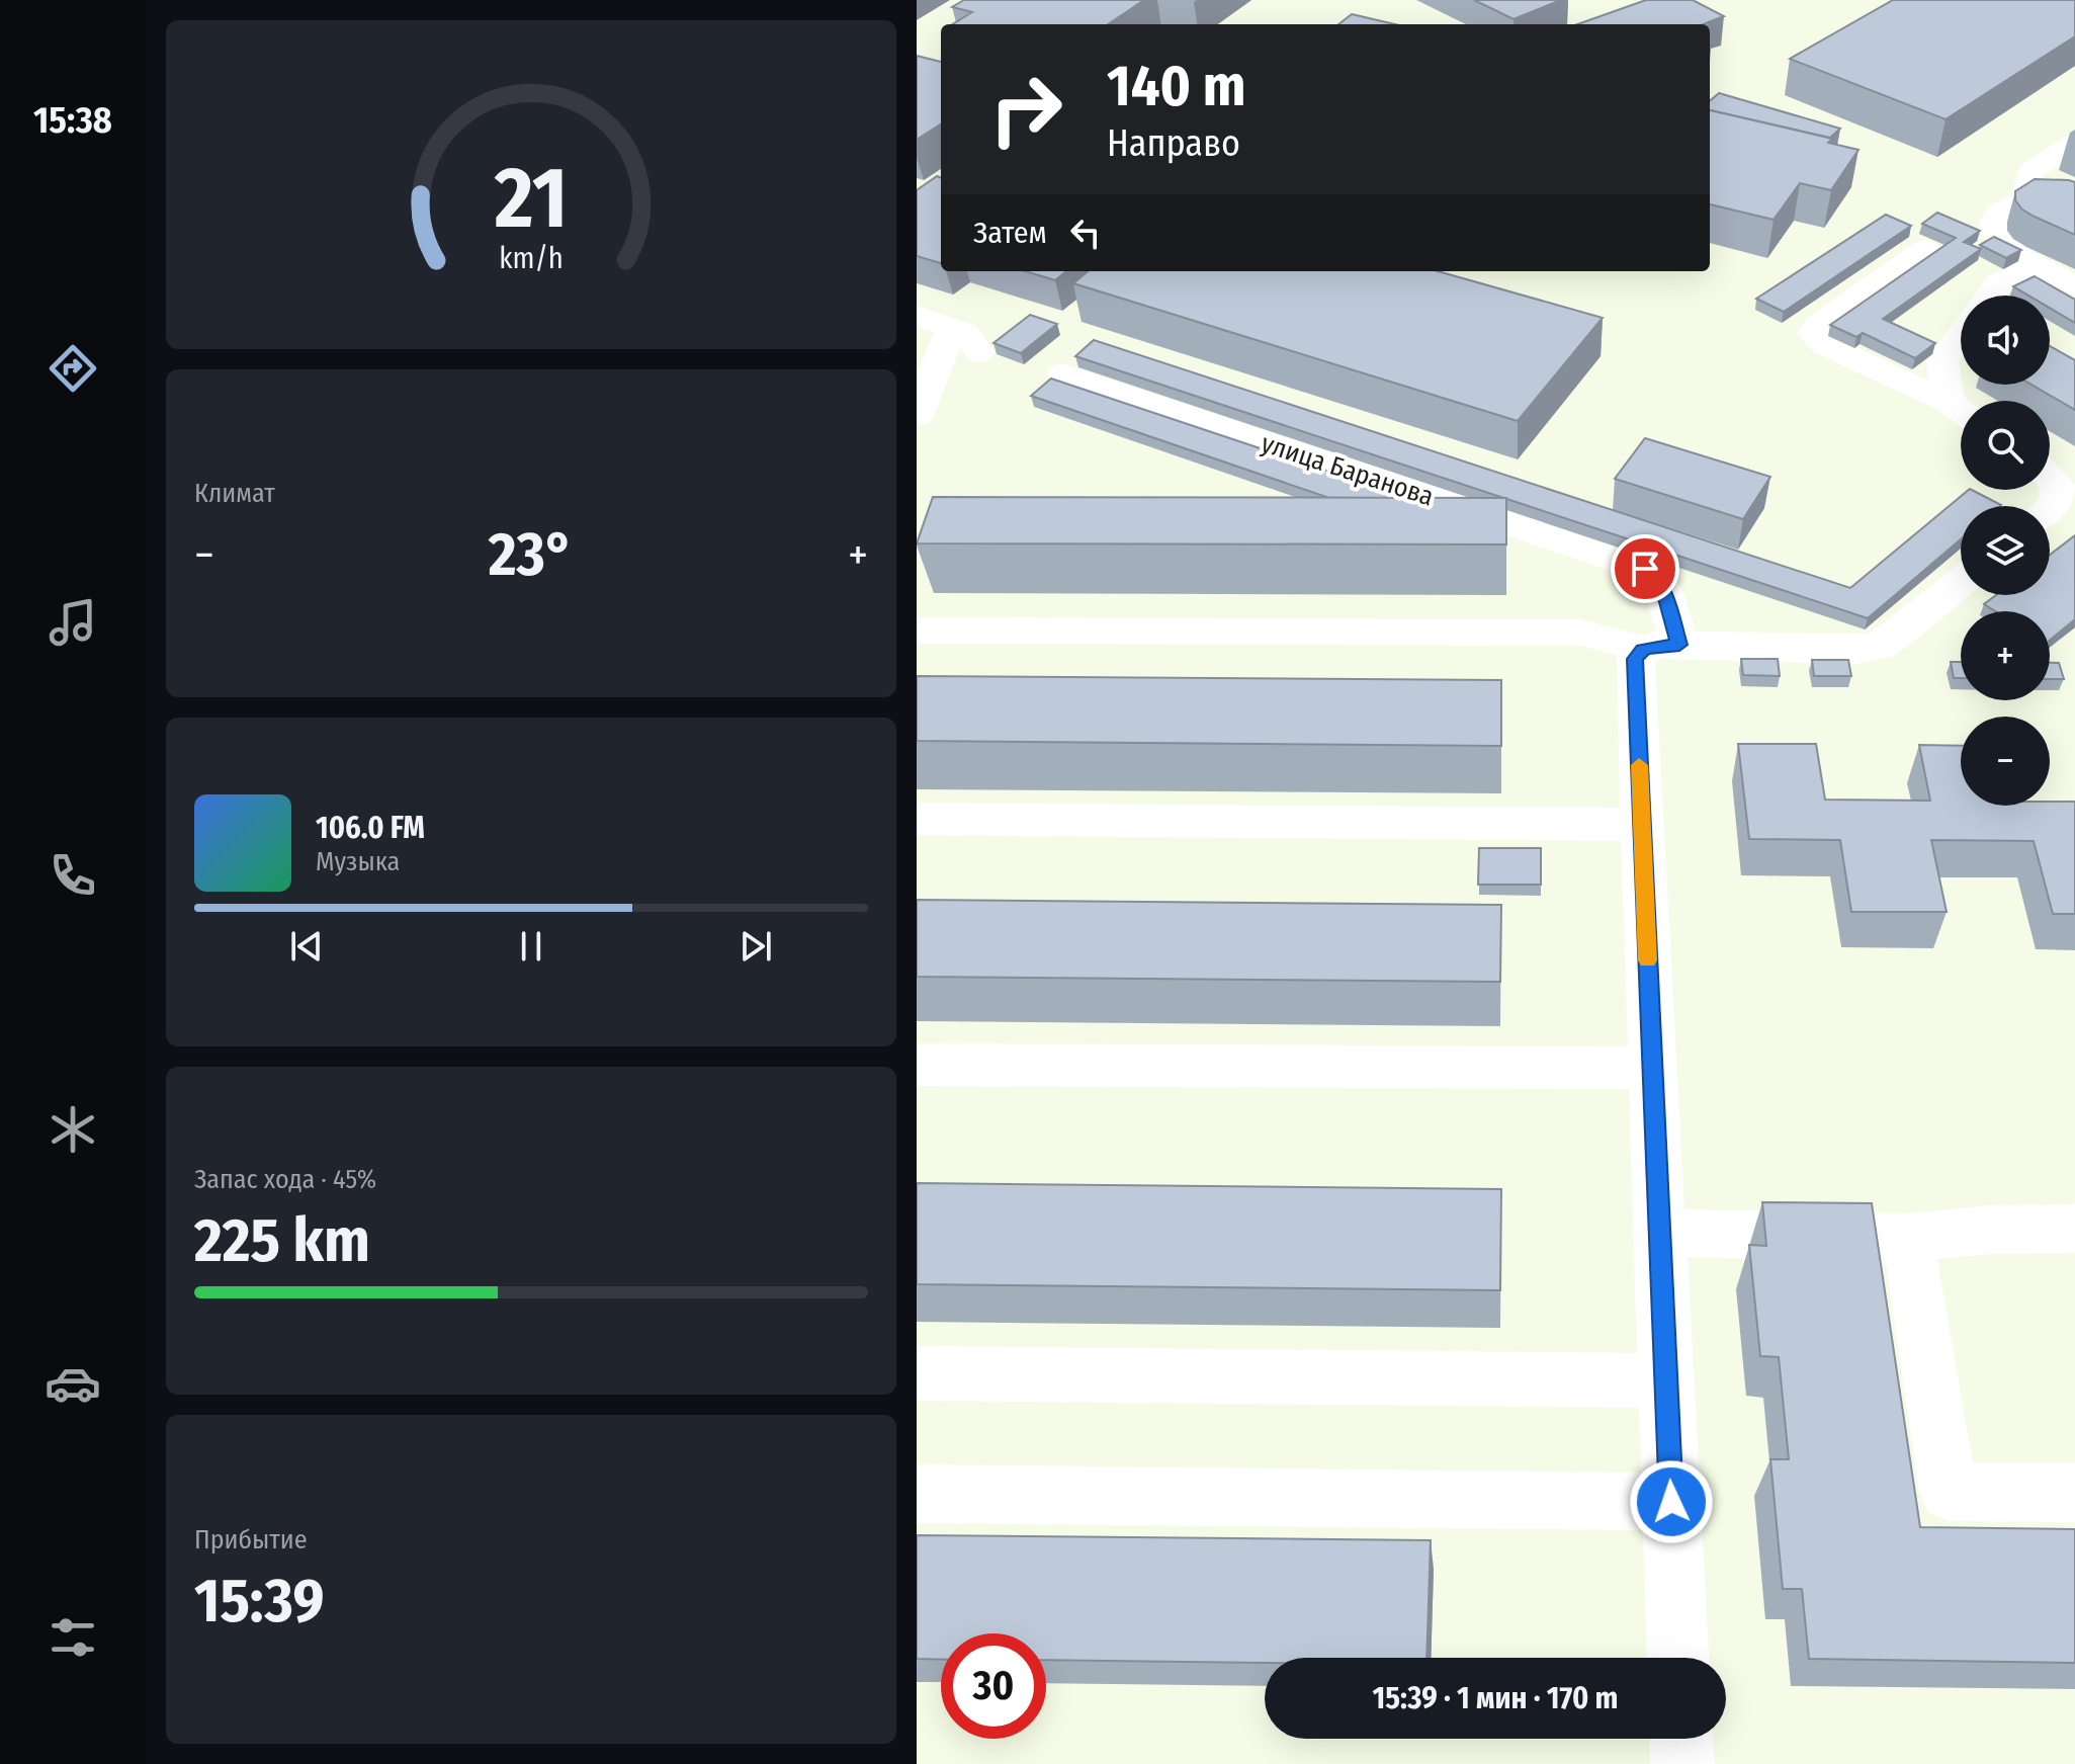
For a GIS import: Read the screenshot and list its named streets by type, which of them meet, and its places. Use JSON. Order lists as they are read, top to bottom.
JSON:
{
  "streets": {
    "street": ["улица Баранова"]
  },
  "page": {
    "tabs": "15:38",
    "turn": ["140 m", "Направо"],
    "then": "Затем",
    "map_buttons": ["+", "−"],
    "tile": [
      "Климат",
      ["Запас хода · 45%", "225 km"],
      ["Прибытие", "15:39"]
    ],
    "heat": ["−", "23°", "+"],
    "song": ["106.0 FM", "Музыка"],
    "limit": "30",
    "trip": "15:39 · 1 мин · 170 m",
    "gauge": ["21", "km/h"]
  }
}
